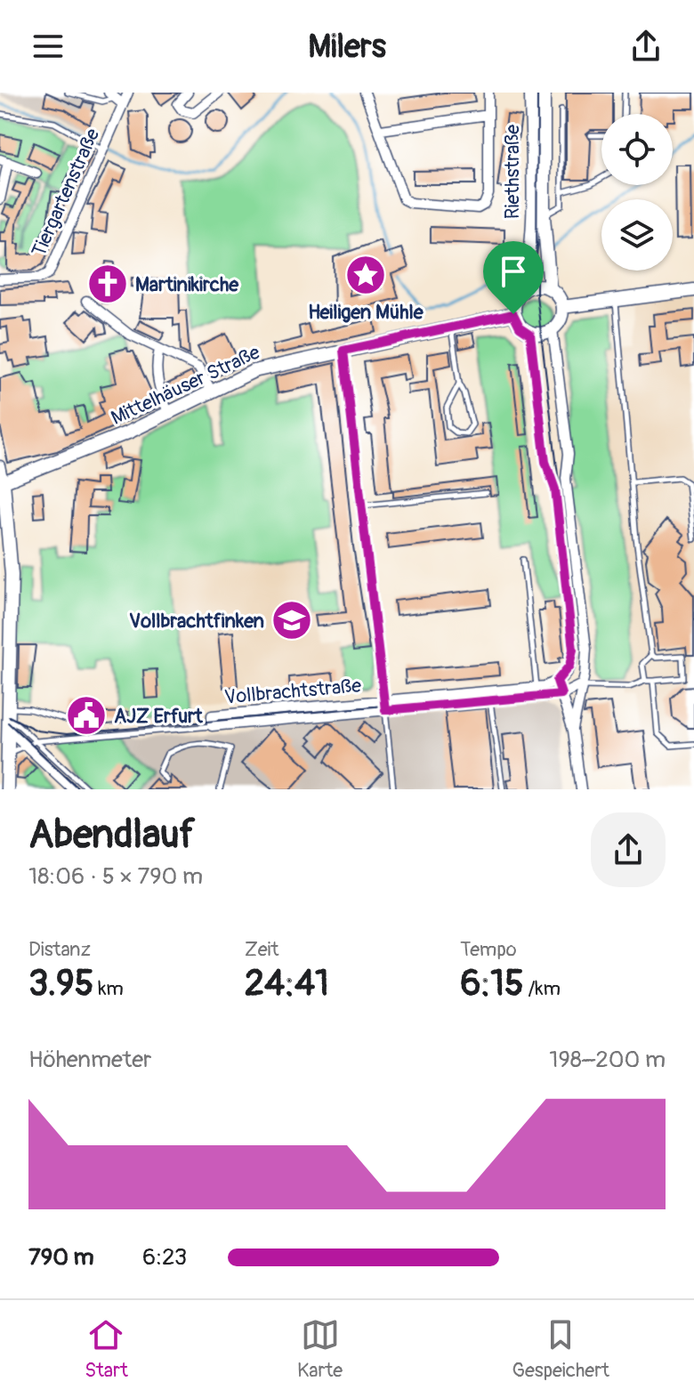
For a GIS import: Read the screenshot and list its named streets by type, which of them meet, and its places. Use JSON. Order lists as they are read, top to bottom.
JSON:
{
  "streets": {
    "main road": ["Riethstraße", "Mittelhäuser Straße"],
    "street": ["Tiergartenstraße", "Vollbrachtstraße"]
  },
  "crossings": [
    ["Riethstraße", "Mittelhäuser Straße"]
  ],
  "places": {
    "place": ["Heiligen Mühle"],
    "church": ["Martinikirche"],
    "school or university": ["Vollbrachtfinken"],
    "public building": ["AJZ Erfurt"]
  },
  "page": {
    "header": "Milers",
    "heading": ["Abendlauf", "18:06 · 5 × 790 m"],
    "stats": [
      ["Distanz", "3.95 km"],
      ["Zeit", "24:41"],
      ["Tempo", "6:15 /km"]
    ],
    "chart": ["Höhenmeter", "198–200 m"],
    "list": [
      {
        "name": "790 m",
        "note": "6:23"
      }
    ],
    "tabs": ["Start", "Karte", "Gespeichert"]
  }
}
